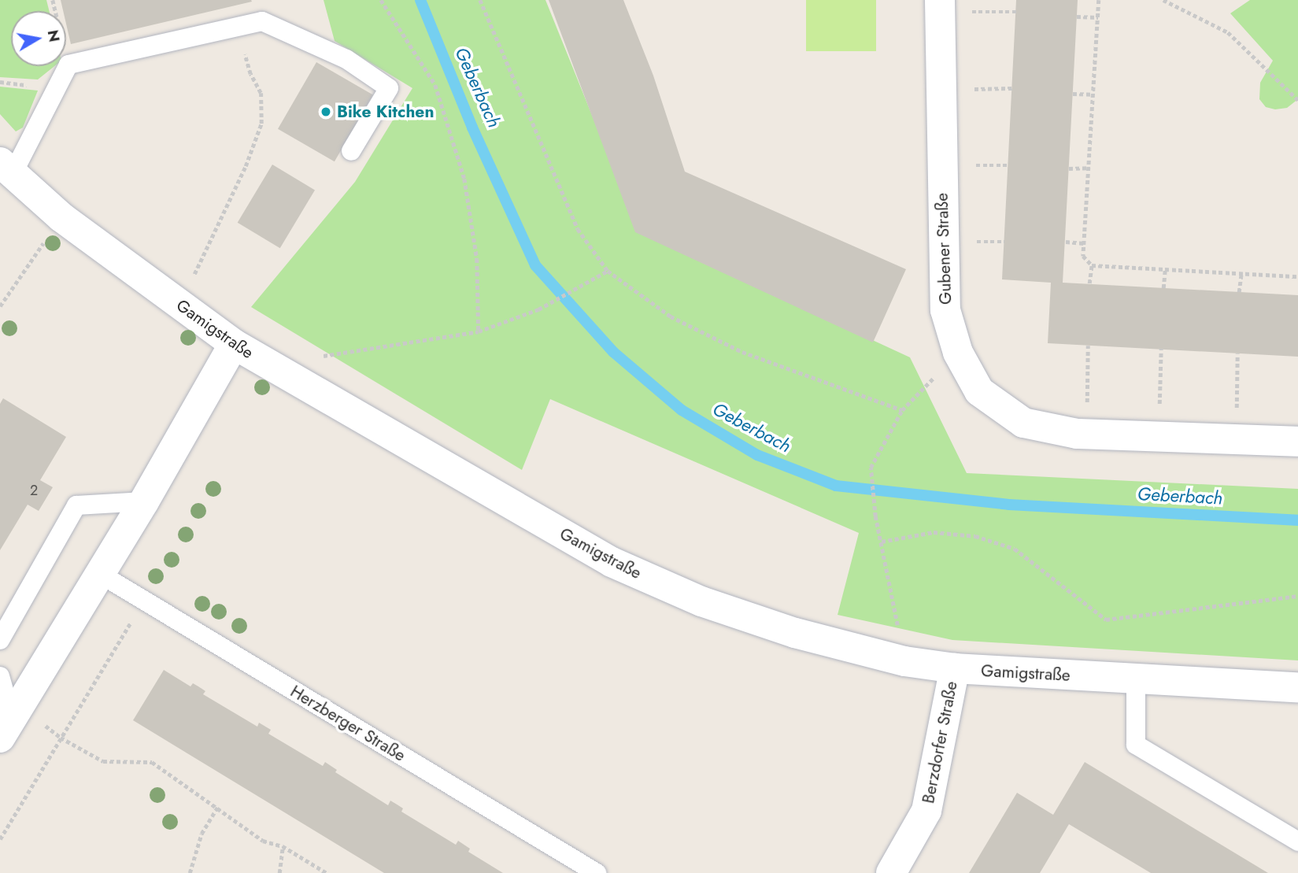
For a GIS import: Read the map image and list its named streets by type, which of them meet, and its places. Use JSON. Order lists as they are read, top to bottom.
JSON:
{
  "streets": {
    "street": ["Gubener Straße", "Gamigstraße", "Berzdorfer Straße"],
    "lane": ["Herzberger Straße"]
  },
  "crossings": [
    ["Gamigstraße", "Berzdorfer Straße"]
  ],
  "water": ["Geberbach"],
  "places": ["Bike Kitchen"],
  "house_numbers": ["2"],
  "north": "right"
}
